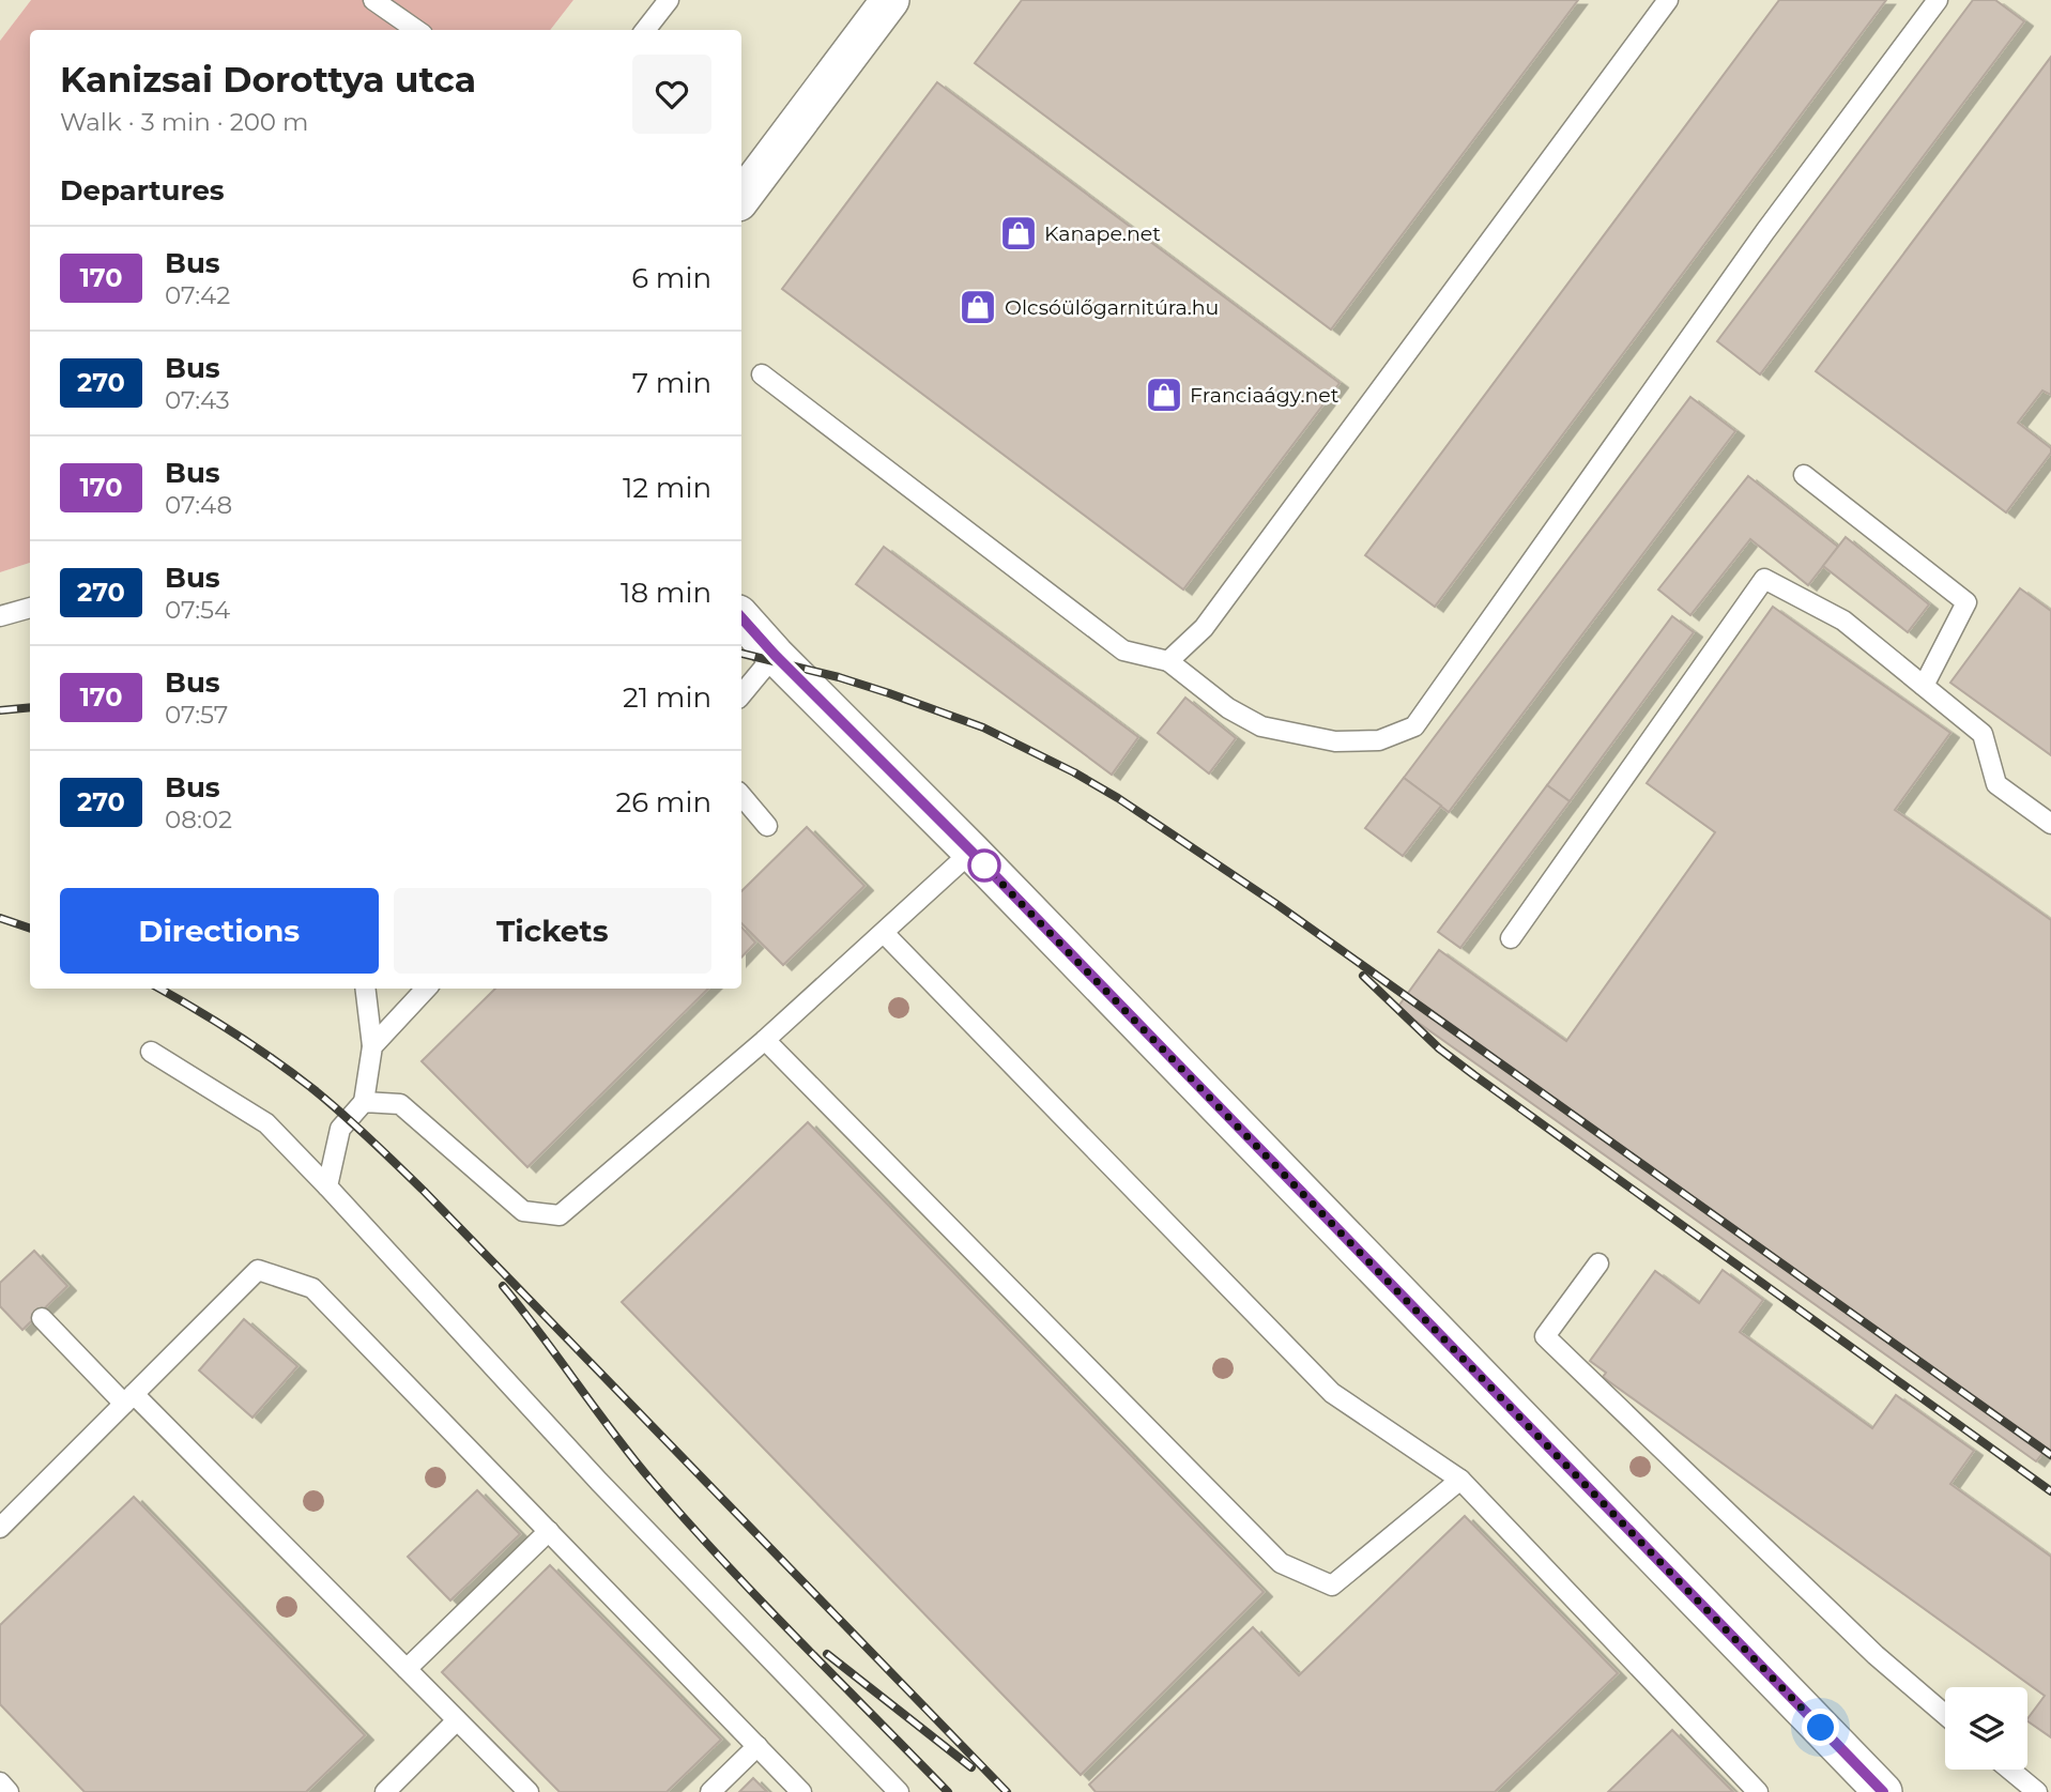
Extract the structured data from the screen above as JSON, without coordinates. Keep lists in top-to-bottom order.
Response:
{
  "places": {
    "shop": ["Kanape.net", "Olcsóülőgarnitúra.hu", "Franciaágy.net"]
  },
  "lines": ["bus line 170"],
  "page": {
    "heading": [
      ["Kanizsai Dorottya utca", "Walk · 3 min · 200 m"],
      "Departures"
    ],
    "list": [
      {
        "mark": "170",
        "name": "Bus",
        "note": "07:42",
        "value": "6 min"
      },
      {
        "mark": "270",
        "name": "Bus",
        "note": "07:43",
        "value": "7 min"
      },
      {
        "mark": "170",
        "name": "Bus",
        "note": "07:48",
        "value": "12 min"
      },
      {
        "mark": "270",
        "name": "Bus",
        "note": "07:54",
        "value": "18 min"
      },
      {
        "mark": "170",
        "name": "Bus",
        "note": "07:57",
        "value": "21 min"
      },
      {
        "mark": "270",
        "name": "Bus",
        "note": "08:02",
        "value": "26 min"
      }
    ],
    "buttons": ["Directions", "Tickets"]
  }
}
